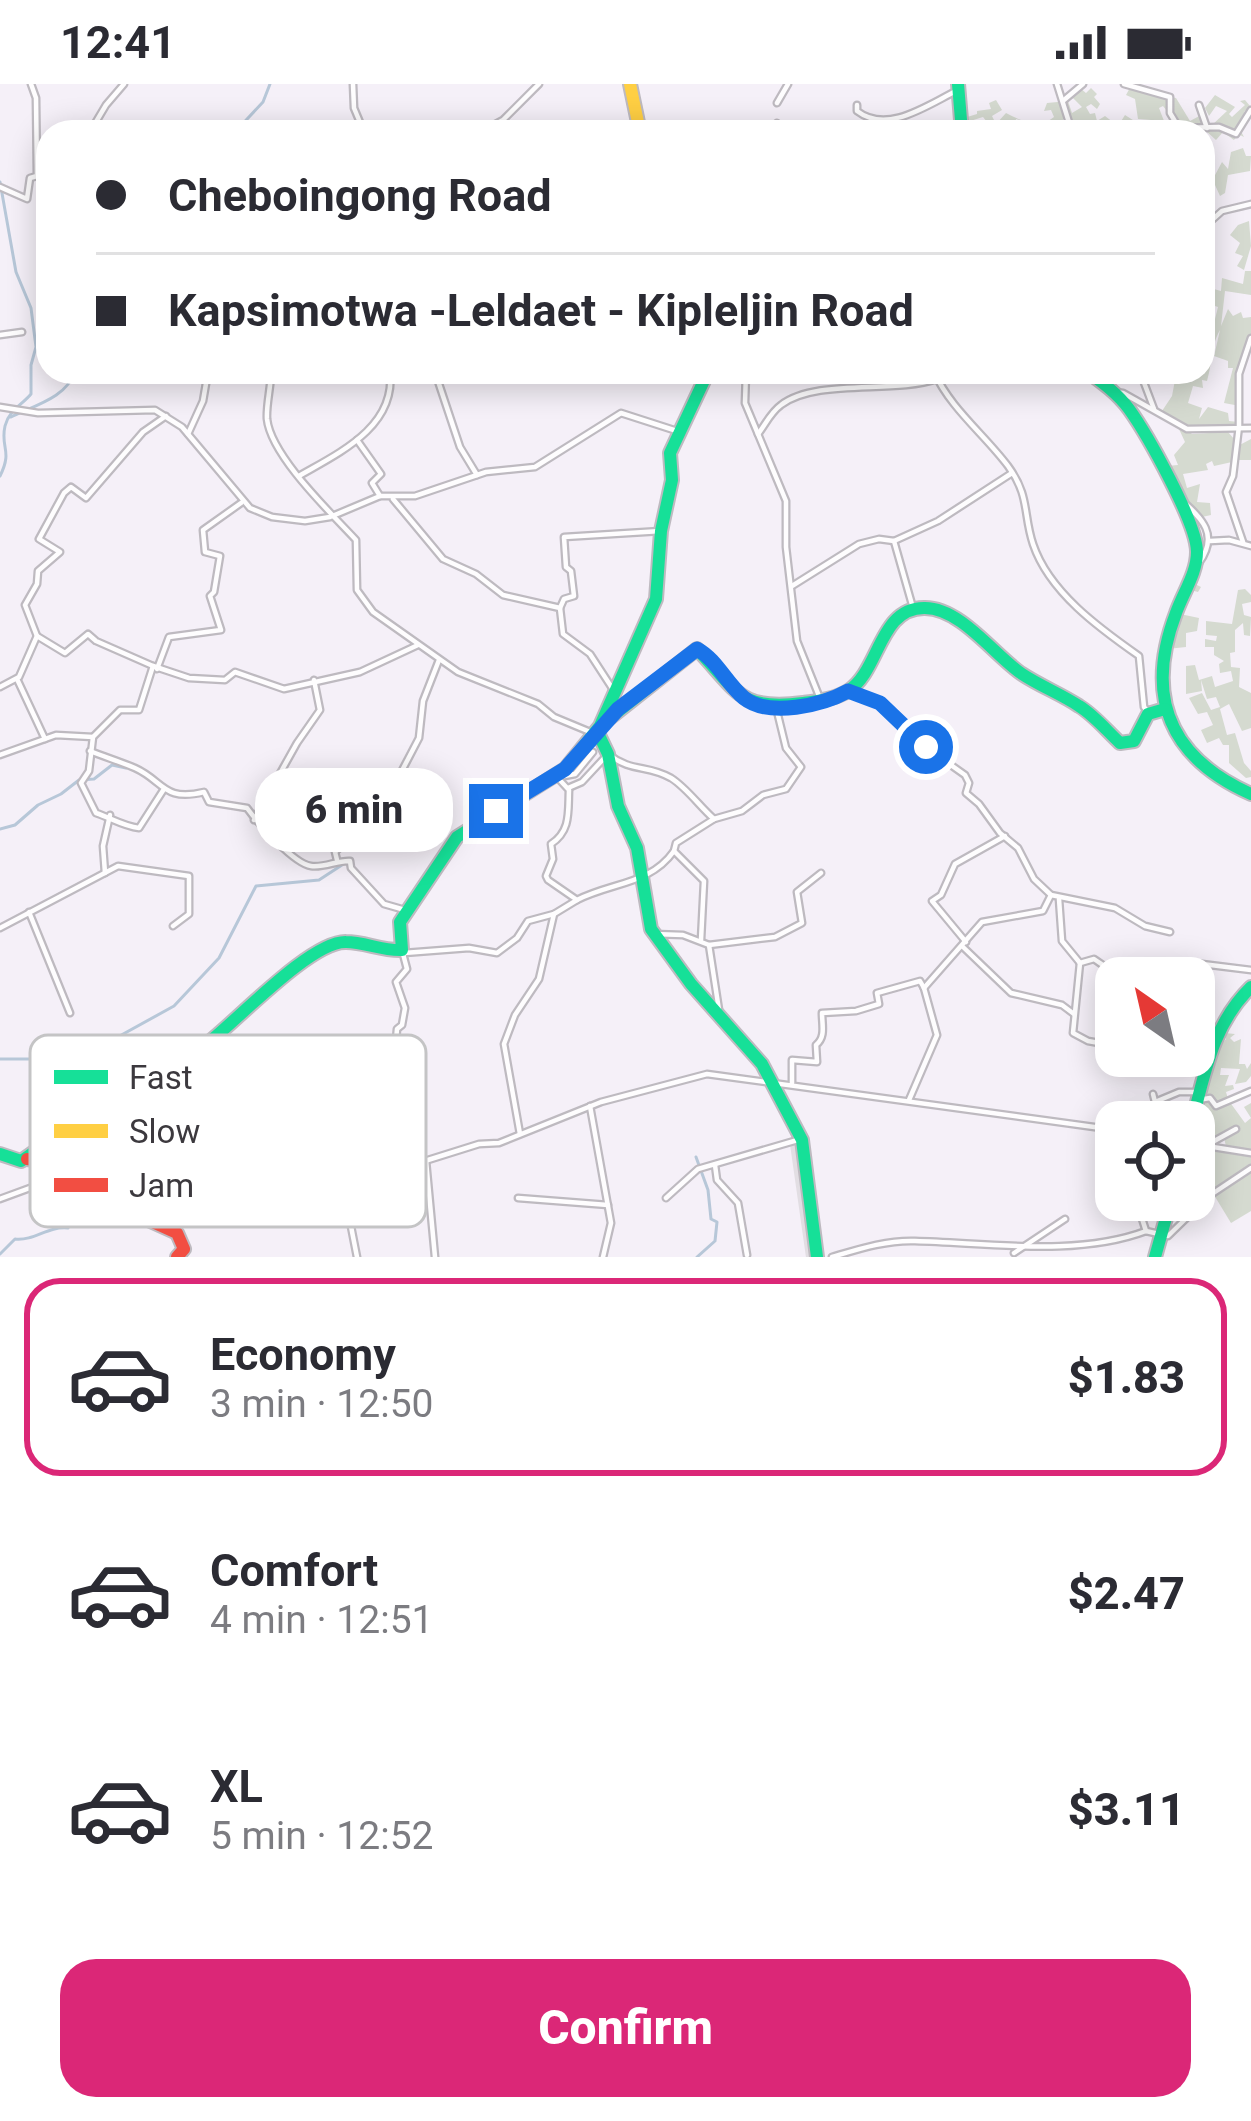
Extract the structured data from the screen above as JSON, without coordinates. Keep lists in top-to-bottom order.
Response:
{
  "legend": ["Fast", "Slow", "Jam"],
  "north": "top left",
  "page": {
    "status": "12:41",
    "banner": ["Cheboingong Road", "Kapsimotwa -Leldaet - Kipleljin Road"],
    "bubble": "6 min",
    "list": [
      {
        "name": "Economy",
        "note": "3 min · 12:50",
        "value": "$1.83"
      },
      {
        "name": "Comfort",
        "note": "4 min · 12:51",
        "value": "$2.47"
      },
      {
        "name": "XL",
        "note": "5 min · 12:52",
        "value": "$3.11"
      }
    ],
    "buttons": "Confirm"
  }
}
